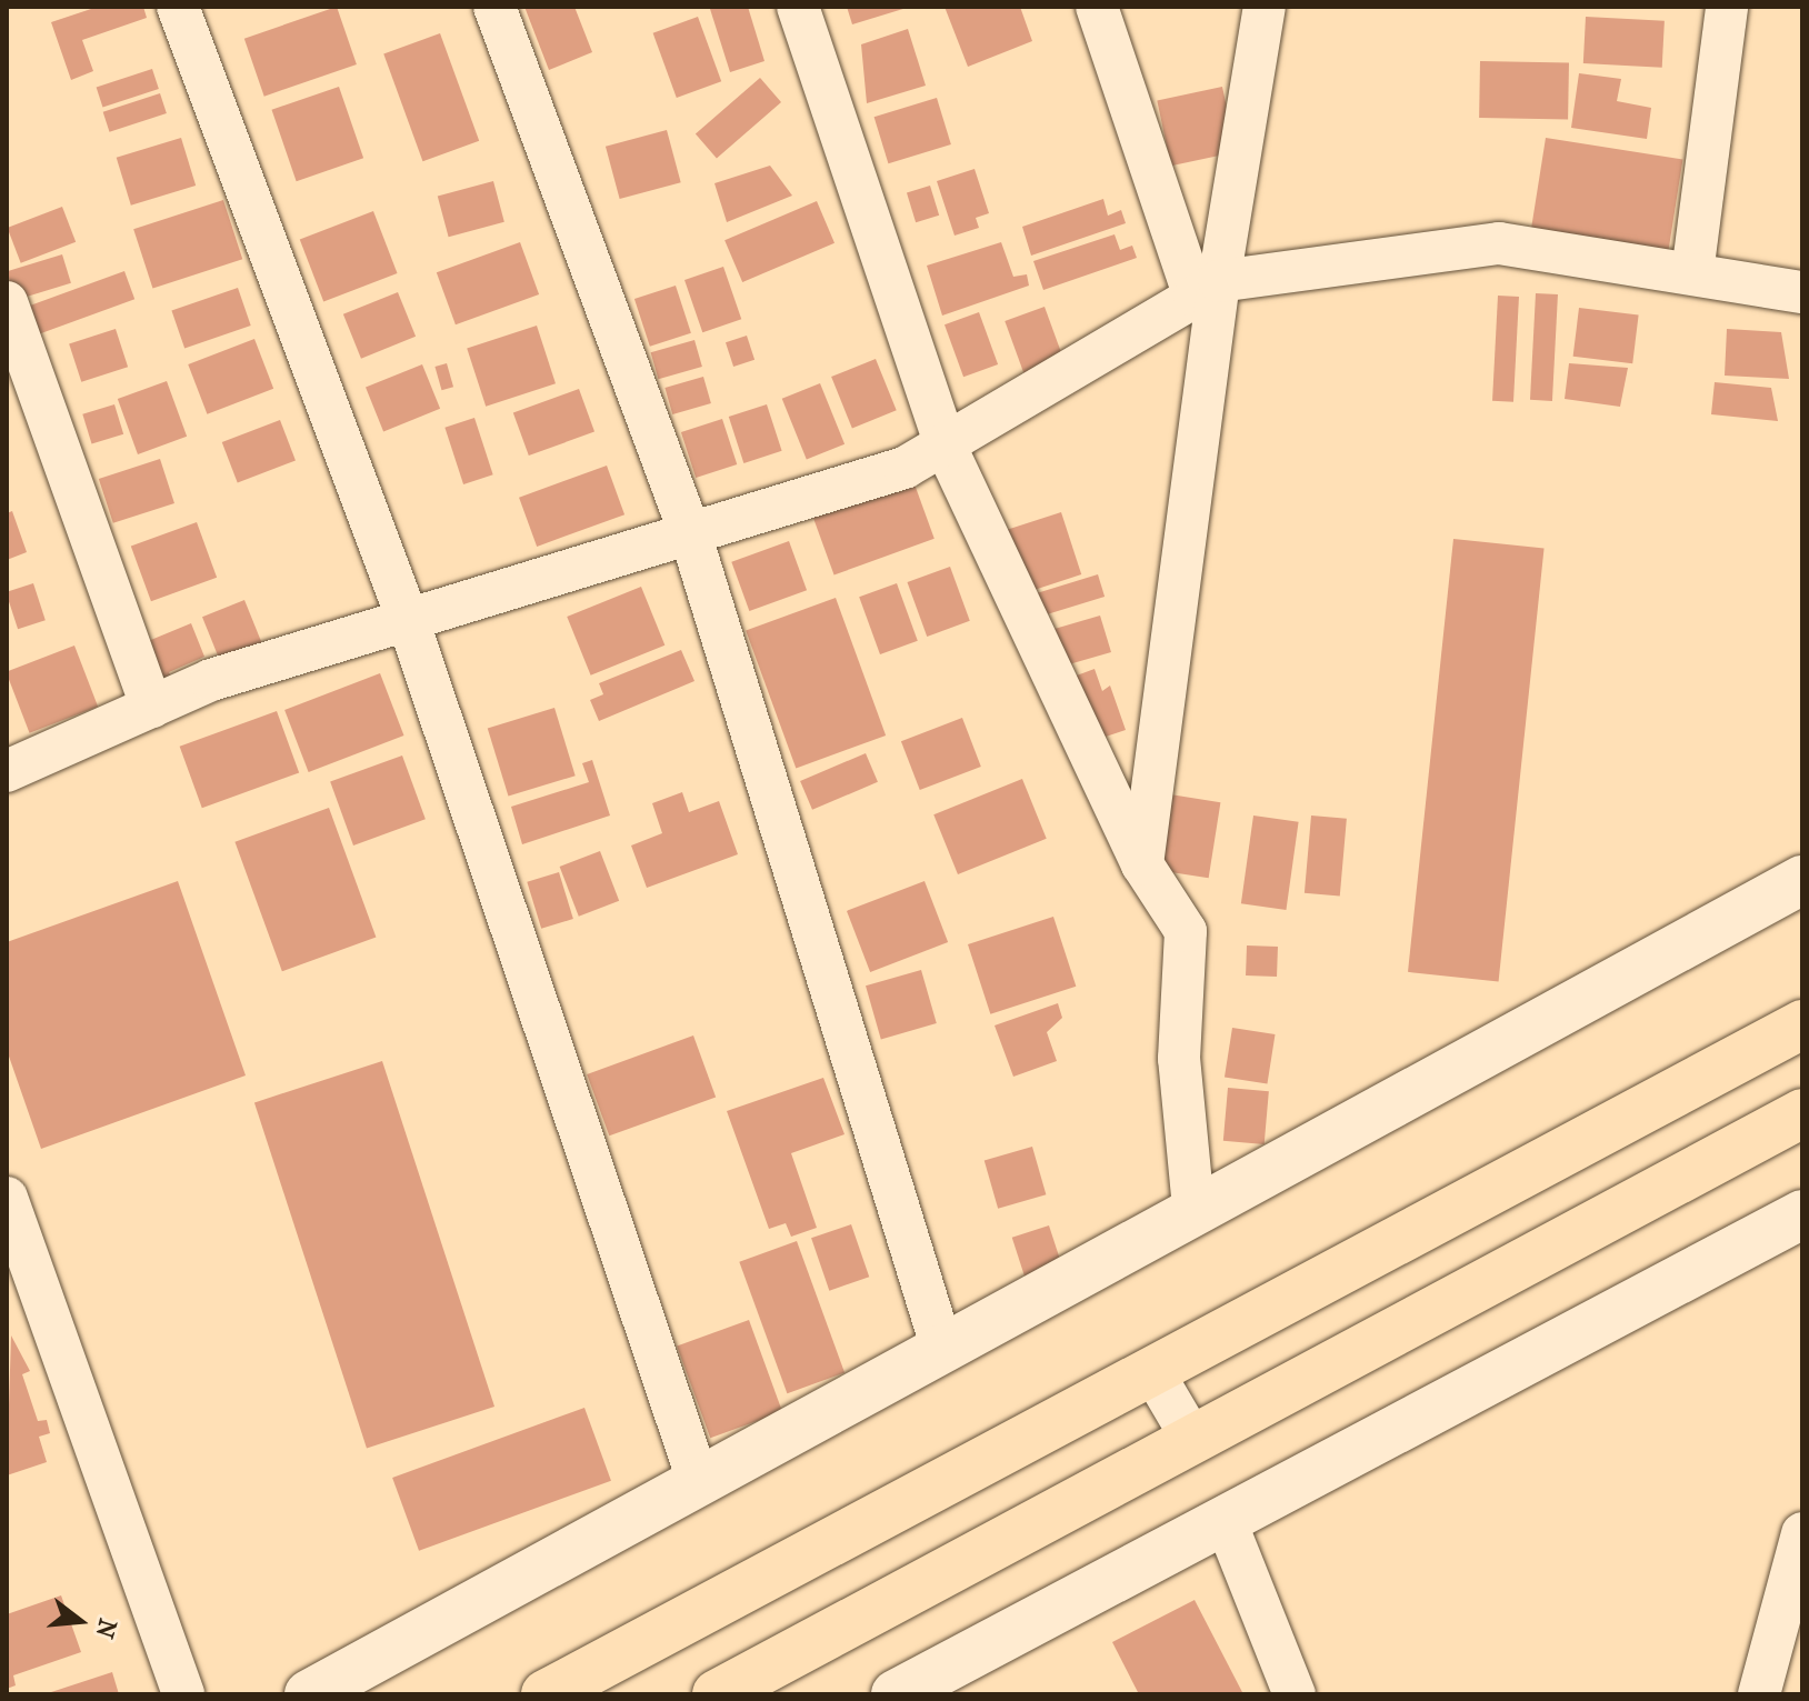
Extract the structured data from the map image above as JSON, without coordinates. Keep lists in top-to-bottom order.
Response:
{
  "north": "right"
}
